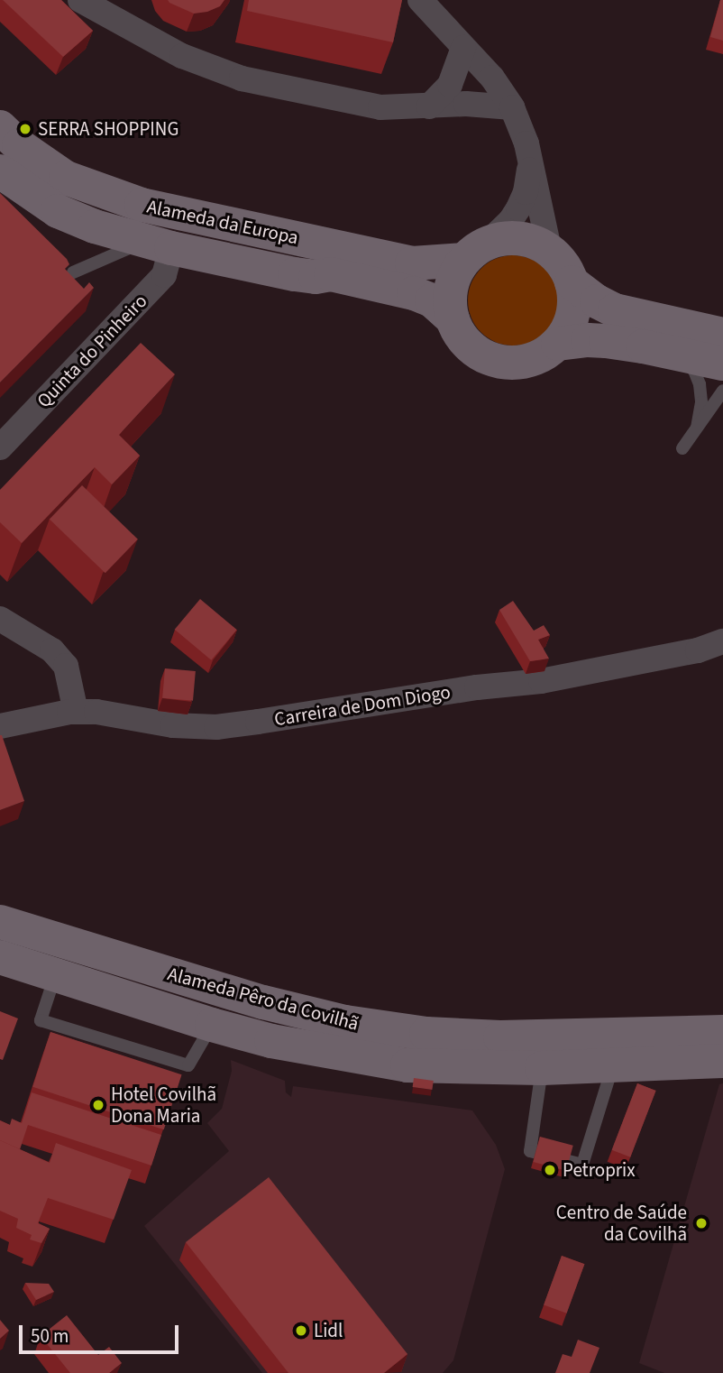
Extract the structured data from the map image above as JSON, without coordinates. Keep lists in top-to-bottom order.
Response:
{
  "streets": {
    "main road": ["Alameda da Europa", "Alameda Pêro da Covilhã"],
    "street": ["Quinta do Pinheiro", "Carreira de Dom Diogo"]
  },
  "crossings": [
    ["Alameda da Europa", "Quinta do Pinheiro"]
  ],
  "places": [
    "SERRA SHOPPING",
    "Hotel Covilhã Dona Maria",
    "Petroprix",
    "Centro de Saúde da Covilhã",
    "Lidl"
  ],
  "scale_bar": "50 m"
}
